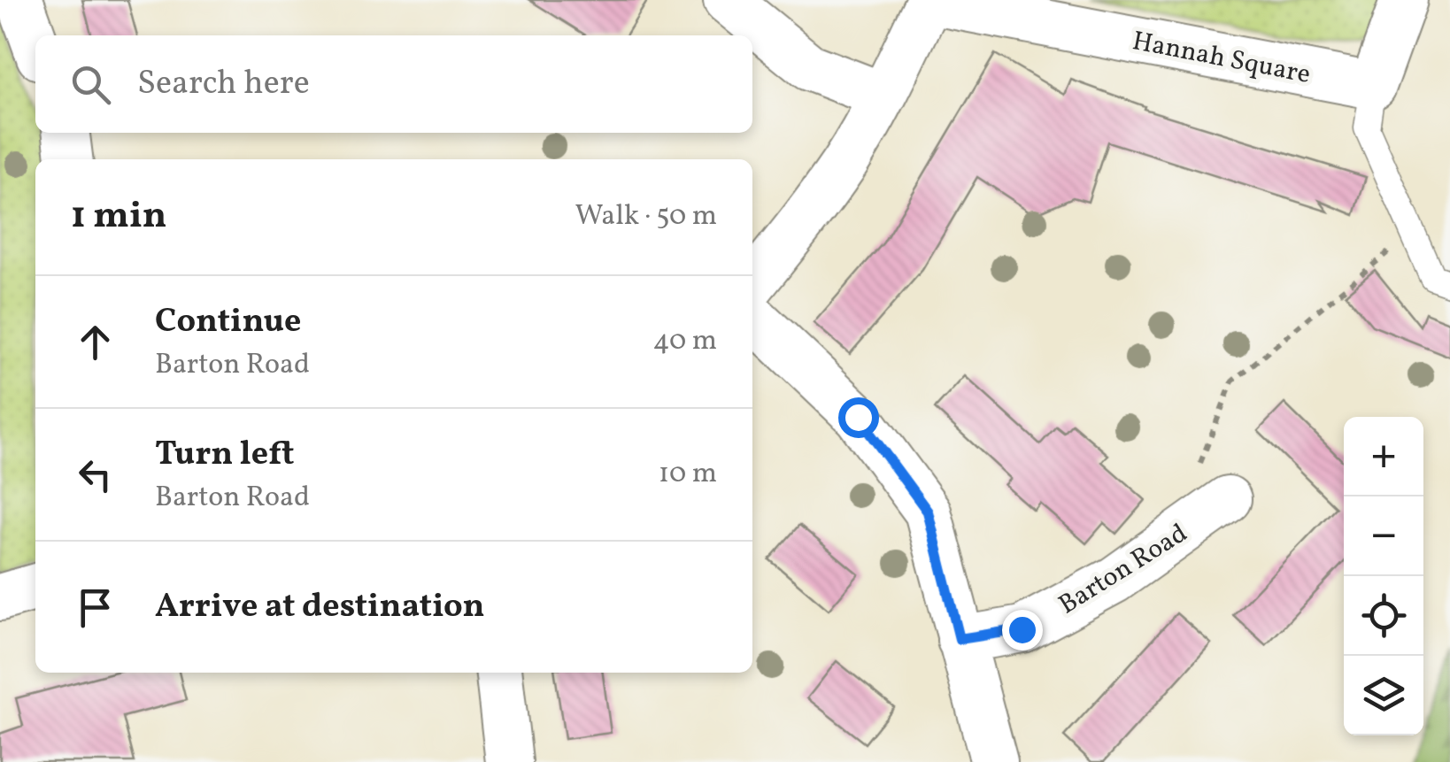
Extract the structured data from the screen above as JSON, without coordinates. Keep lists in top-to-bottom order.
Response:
{
  "streets": {
    "street": ["Hannah Square", "Barton Road"]
  },
  "page": {
    "search": "Search here",
    "heading": ["1 min", "Walk · 50 m"],
    "list": [
      ["Continue", "Barton Road", "40 m"],
      ["Turn left", "Barton Road", "10 m"],
      "Arrive at destination"
    ],
    "map_buttons": ["+", "−"]
  }
}
